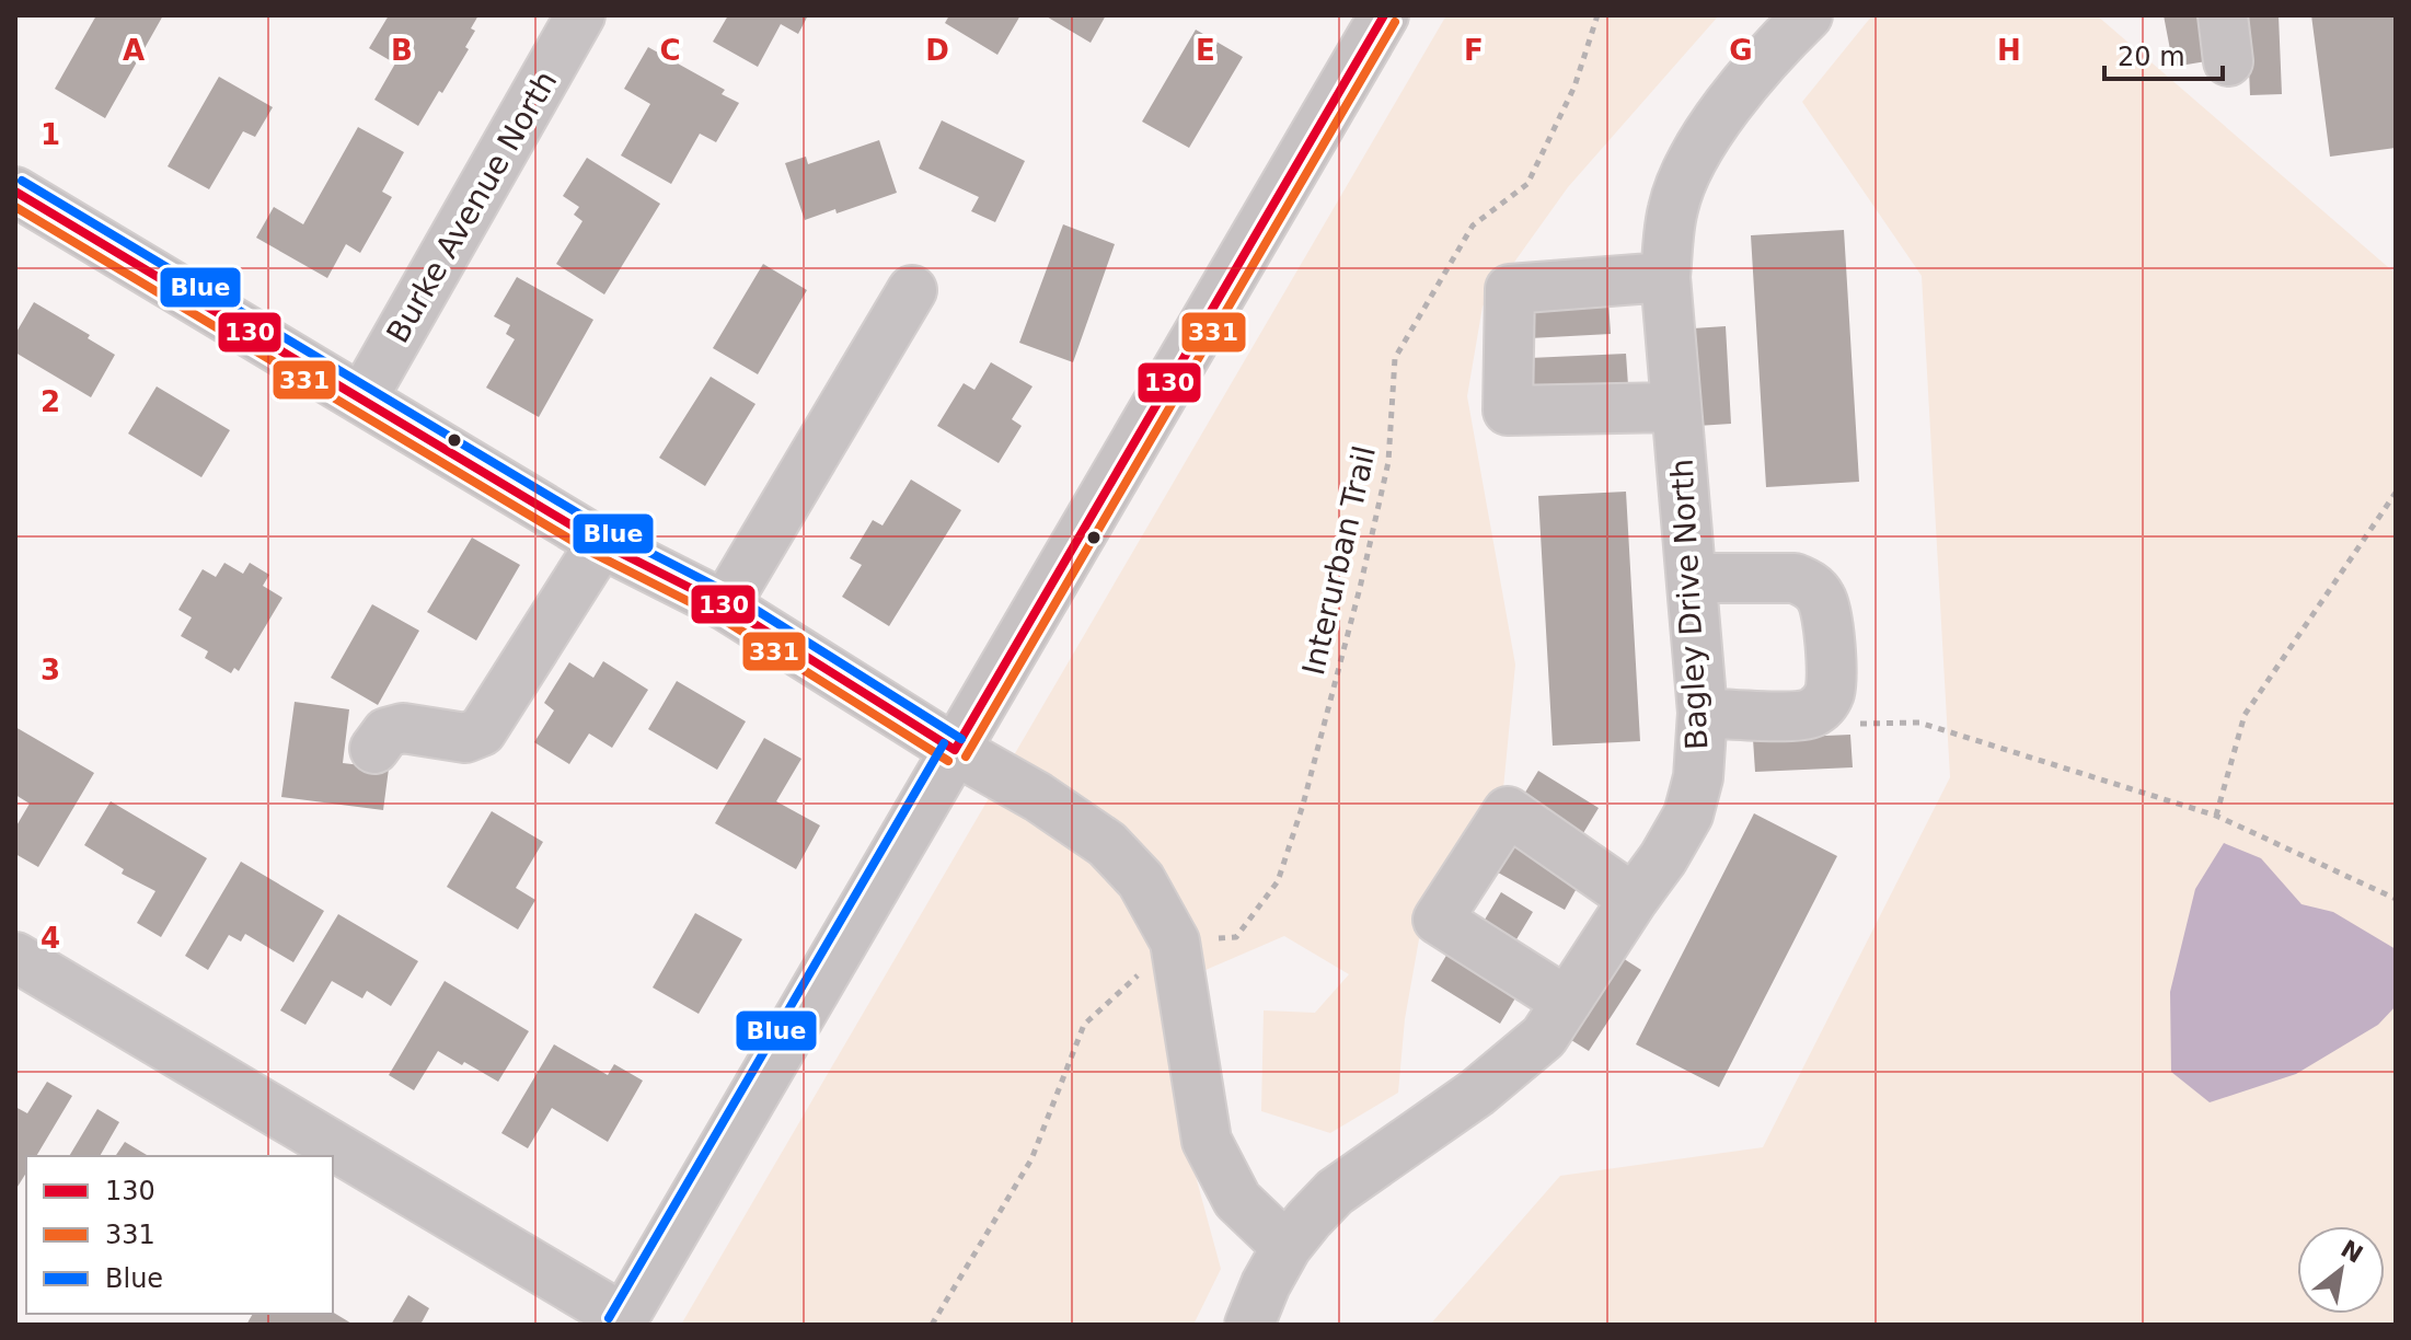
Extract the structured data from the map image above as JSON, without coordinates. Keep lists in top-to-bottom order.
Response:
{
  "streets": {
    "street": ["Burke Avenue North", "Bagley Drive North"],
    "path": ["Interurban Trail"]
  },
  "lines": ["transit line 130", "transit line 331", "transit line Blue"],
  "legend": ["130", "331", "Blue"],
  "scale_bar": "20 m",
  "north": "top right",
  "grid": {
    "columns": [
      "A",
      "B",
      "C",
      "D",
      "E",
      "F",
      "G",
      "H"
    ],
    "rows": [
      "1",
      "2",
      "3",
      "4"
    ]
  }
}
